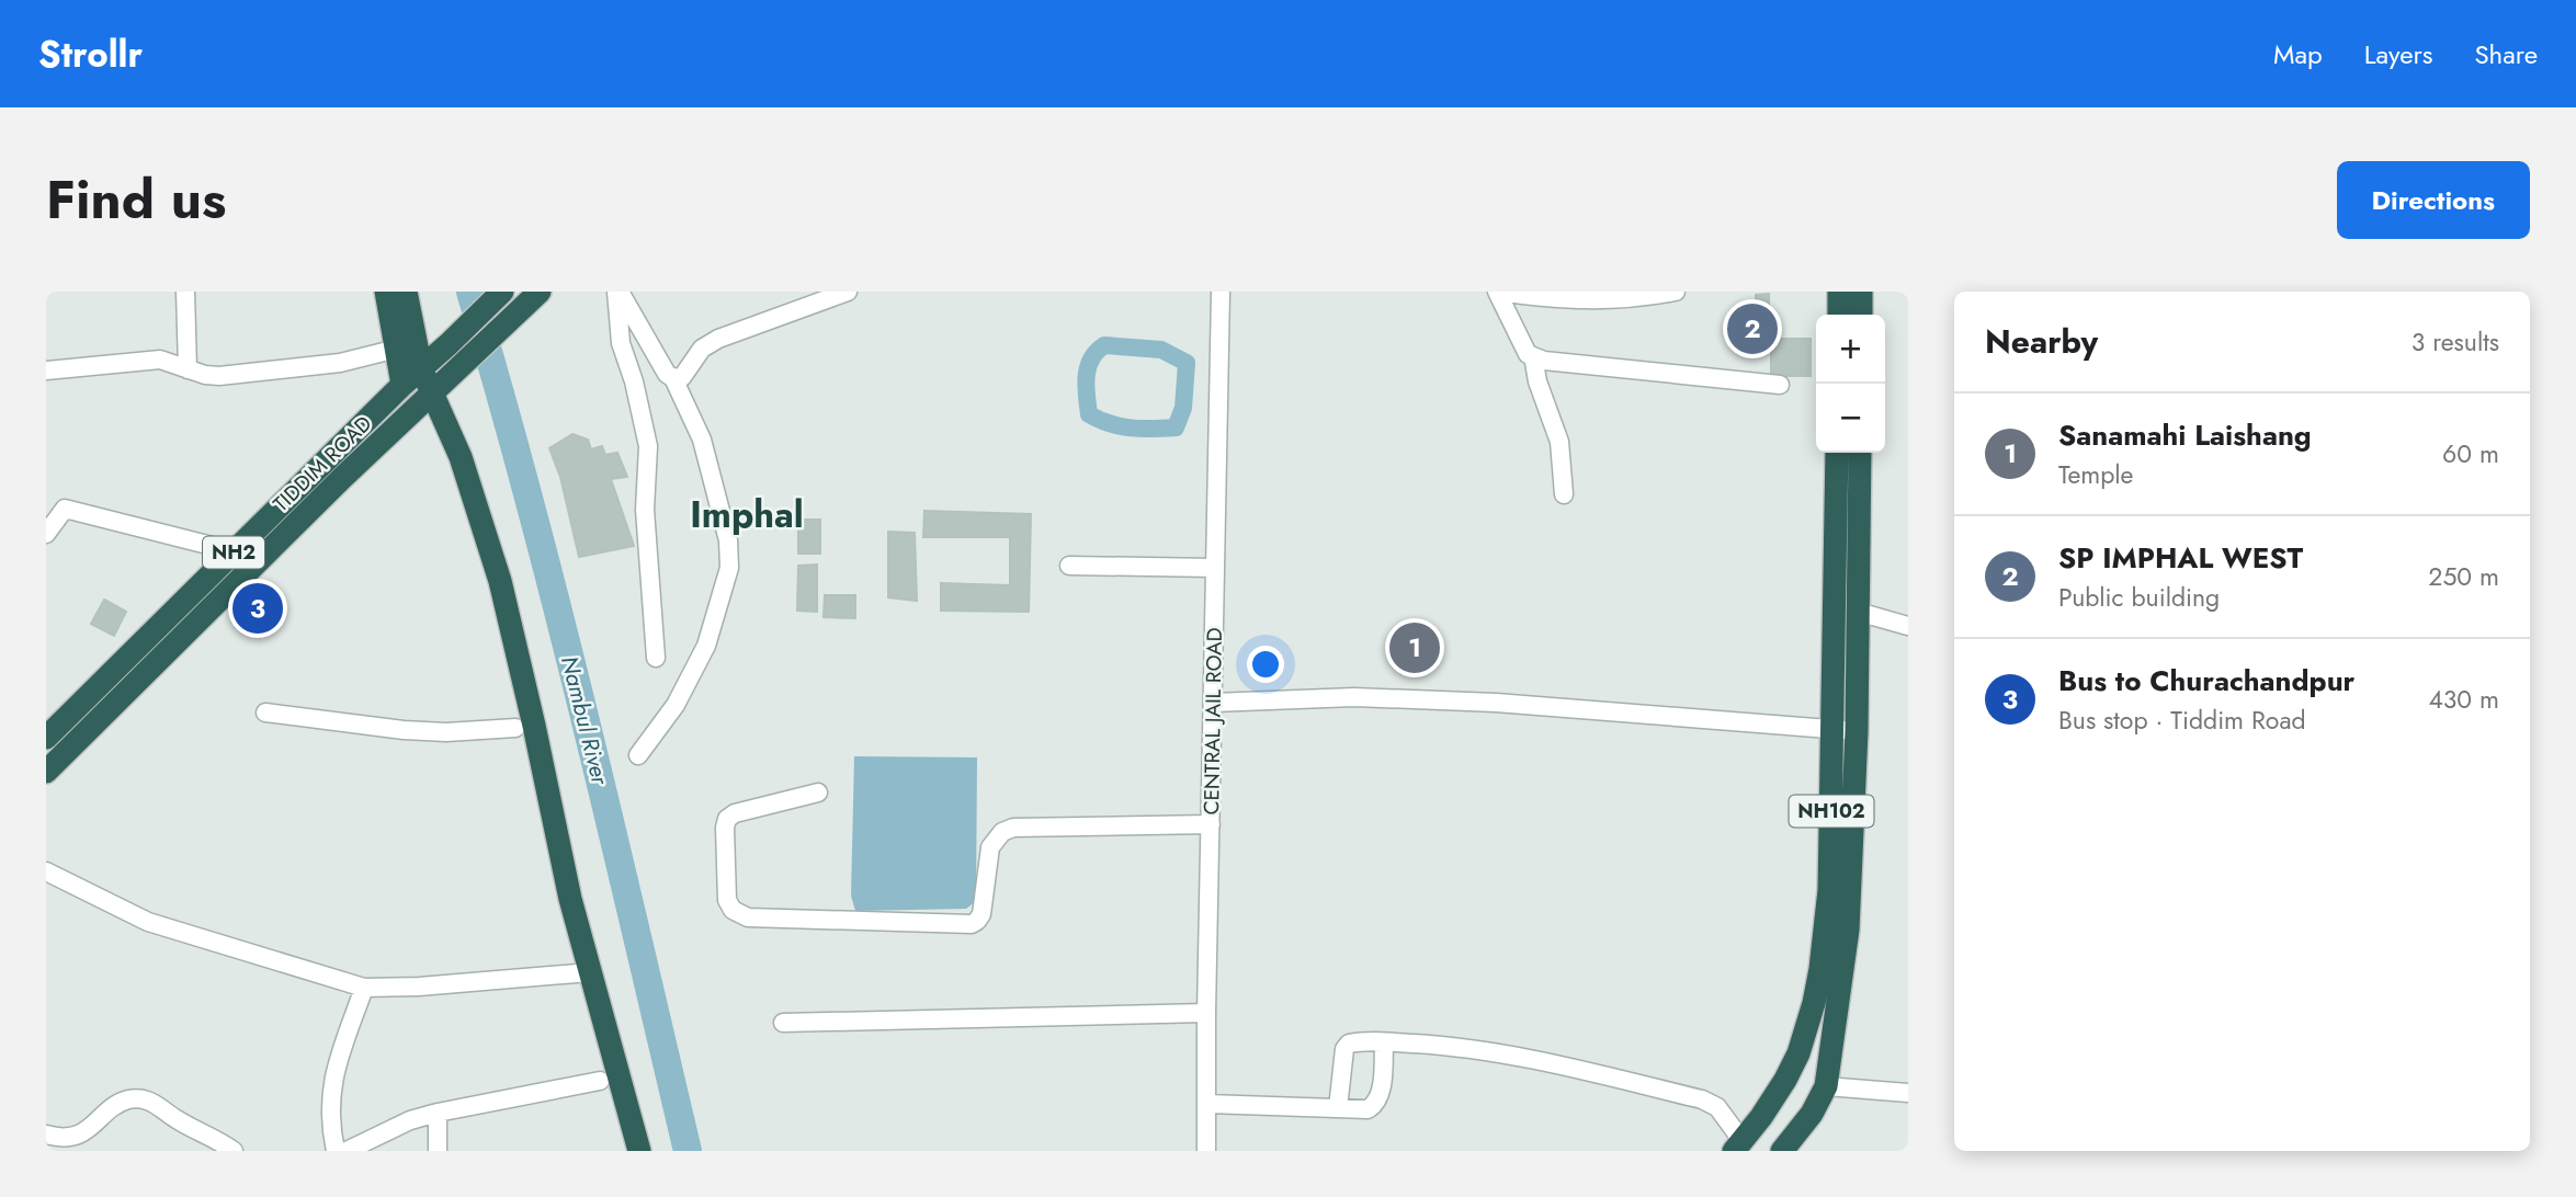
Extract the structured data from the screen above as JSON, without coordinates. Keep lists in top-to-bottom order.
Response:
{
  "streets": {
    "highway": ["TIDDIM ROAD", "NH2", "NH102"],
    "street": ["CENTRAL JAIL ROAD"]
  },
  "crossings": [
    ["TIDDIM ROAD", "NH2"]
  ],
  "districts": ["Imphal"],
  "water": ["Nambul River"],
  "page": {
    "header": "Strollr",
    "nav": ["Map", "Layers", "Share"],
    "title": "Find us",
    "buttons": "Directions",
    "heading": ["Nearby", "3 results"],
    "pins": ["2", "3", "1"],
    "map_buttons": ["+", "−"],
    "list": [
      {
        "mark": "1",
        "name": "Sanamahi Laishang",
        "note": "Temple",
        "value": "60 m"
      },
      {
        "mark": "2",
        "name": "SP IMPHAL WEST",
        "note": "Public building",
        "value": "250 m"
      },
      {
        "mark": "3",
        "name": "Bus to Churachandpur",
        "note": "Bus stop · Tiddim Road",
        "value": "430 m"
      }
    ]
  }
}
